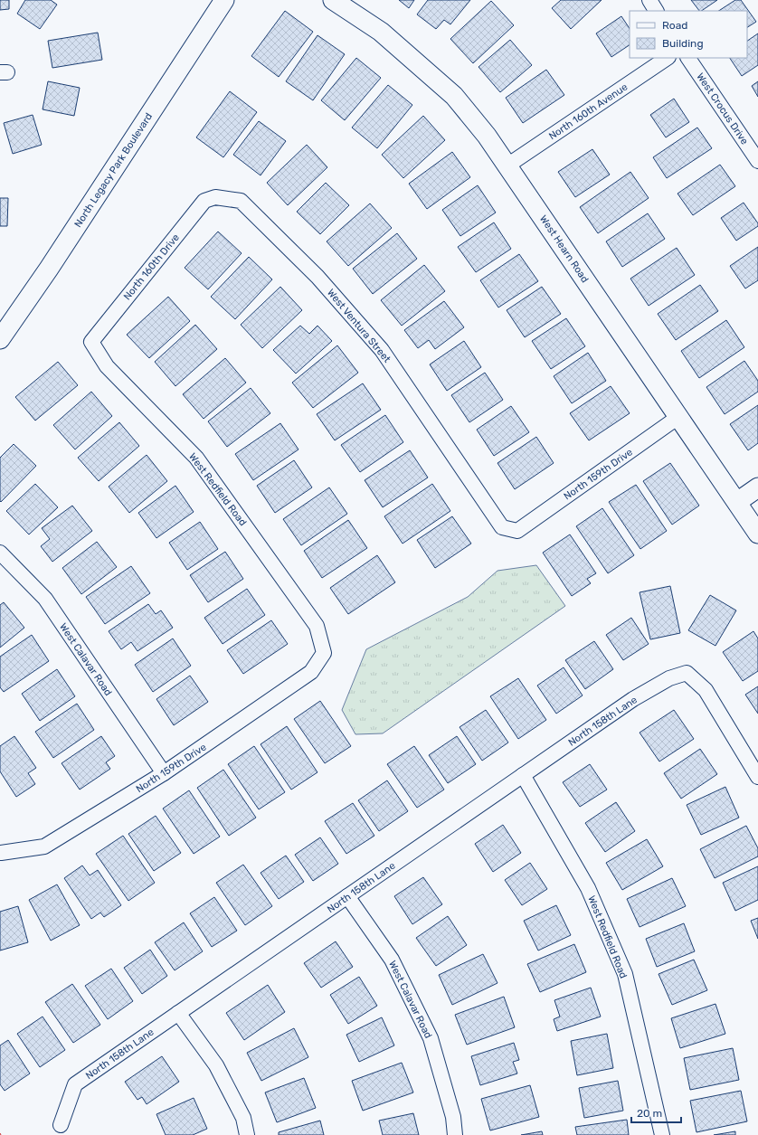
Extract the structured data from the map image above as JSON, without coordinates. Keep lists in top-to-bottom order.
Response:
{
  "streets": {
    "street": [
      "West Crocus Drive",
      "North 160th Avenue",
      "North Legacy Park Boulevard",
      "West Hearn Road",
      "North 160th Drive",
      "West Ventura Street",
      "North 159th Drive",
      "West Redfield Road",
      "West Calavar Road",
      "North 158th Lane"
    ]
  },
  "crossings": [
    ["North 160th Avenue", "West Hearn Road"],
    ["West Hearn Road", "North 159th Drive"],
    ["North 160th Drive", "West Ventura Street"],
    ["North 160th Drive", "West Redfield Road"],
    ["West Ventura Street", "North 159th Drive"],
    ["North 159th Drive", "West Redfield Road"],
    ["North 159th Drive", "West Calavar Road"],
    ["West Redfield Road", "North 158th Lane"],
    ["West Calavar Road", "North 158th Lane"]
  ],
  "legend": ["Road", "Building"],
  "scale_bar": "20 m"
}
